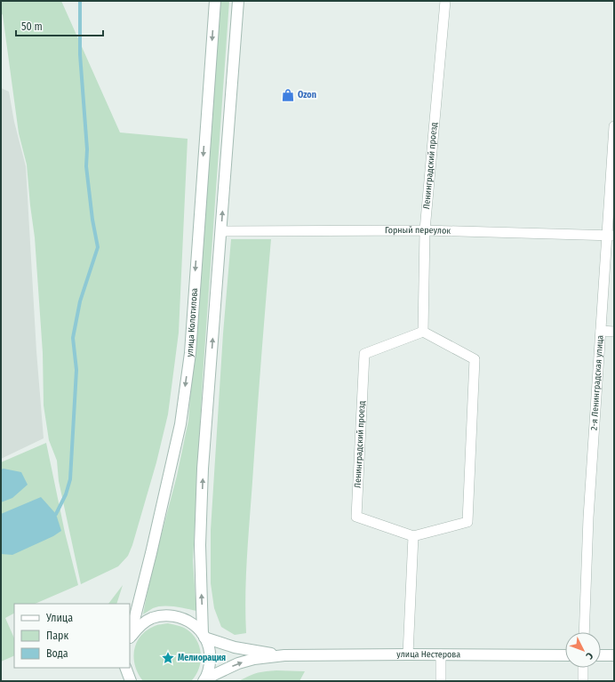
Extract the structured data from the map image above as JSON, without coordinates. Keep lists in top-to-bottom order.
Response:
{
  "streets": {
    "main road": ["улица Колотилова", "улица Нестерова"],
    "street": ["Ленинградский проезд", "Горный переулок", "2-я Ленинградская улица"]
  },
  "crossings": [
    ["Ленинградский проезд", "Горный переулок"],
    ["Горный переулок", "улица Колотилова"],
    ["Горный переулок", "2-я Ленинградская улица"],
    ["улица Колотилова", "улица Нестерова"]
  ],
  "places": {
    "shop": ["Ozon"],
    "place": ["Мелиорация"]
  },
  "legend": ["Улица", "Парк", "Вода"],
  "scale_bar": "50 m",
  "north": "bottom right"
}
